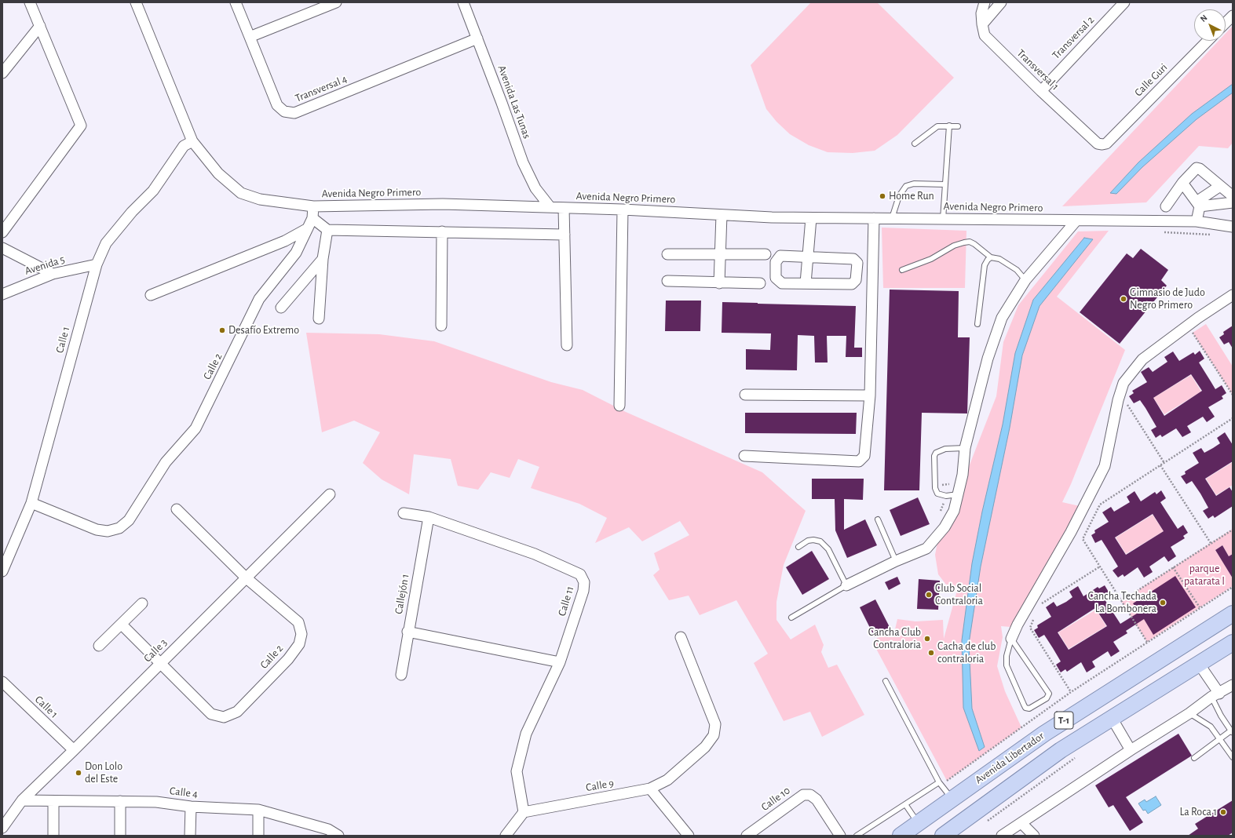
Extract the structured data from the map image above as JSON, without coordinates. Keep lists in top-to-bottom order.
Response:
{
  "streets": {
    "main road": ["T-1", "Avenida Libertador"],
    "street": [
      "Transversal 2",
      "Transversal 1",
      "Calle Guri",
      "Transversal 4",
      "Avenida Las Tunas",
      "Avenida Negro Primero",
      "Avenida 5",
      "Calle 1",
      "Calle 2",
      "Callejón 1",
      "Calle 11",
      "Calle 3",
      "Calle 9",
      "Calle 4",
      "Calle 10"
    ]
  },
  "crossings": [
    ["Transversal 2", "Transversal 1"],
    ["Transversal 1", "Calle Guri"],
    ["Transversal 4", "Avenida Las Tunas"],
    ["Avenida Las Tunas", "Avenida Negro Primero"],
    ["Avenida Negro Primero", "Calle 1"],
    ["Avenida Negro Primero", "Calle 2"],
    ["Avenida 5", "Calle 1"],
    ["Calle 1", "Calle 2"],
    ["Calle 1", "Calle 3"],
    ["Calle 2", "Calle 3"],
    ["Callejón 1", "Calle 11"],
    ["Calle 11", "Calle 9"],
    ["Calle 3", "Calle 4"]
  ],
  "parks": ["parque patarata I"],
  "places": [
    "Home Run",
    "Gimnasio de Judo Negro Primero",
    "Desafío Extremo",
    "Club Social Contraloria",
    "Cancha Techada La Bombonera",
    "Cancha Club Contraloria",
    "Cacha de club contraloria",
    "Don Lolo del Este",
    "La Roca 1"
  ],
  "north": "top left"
}
